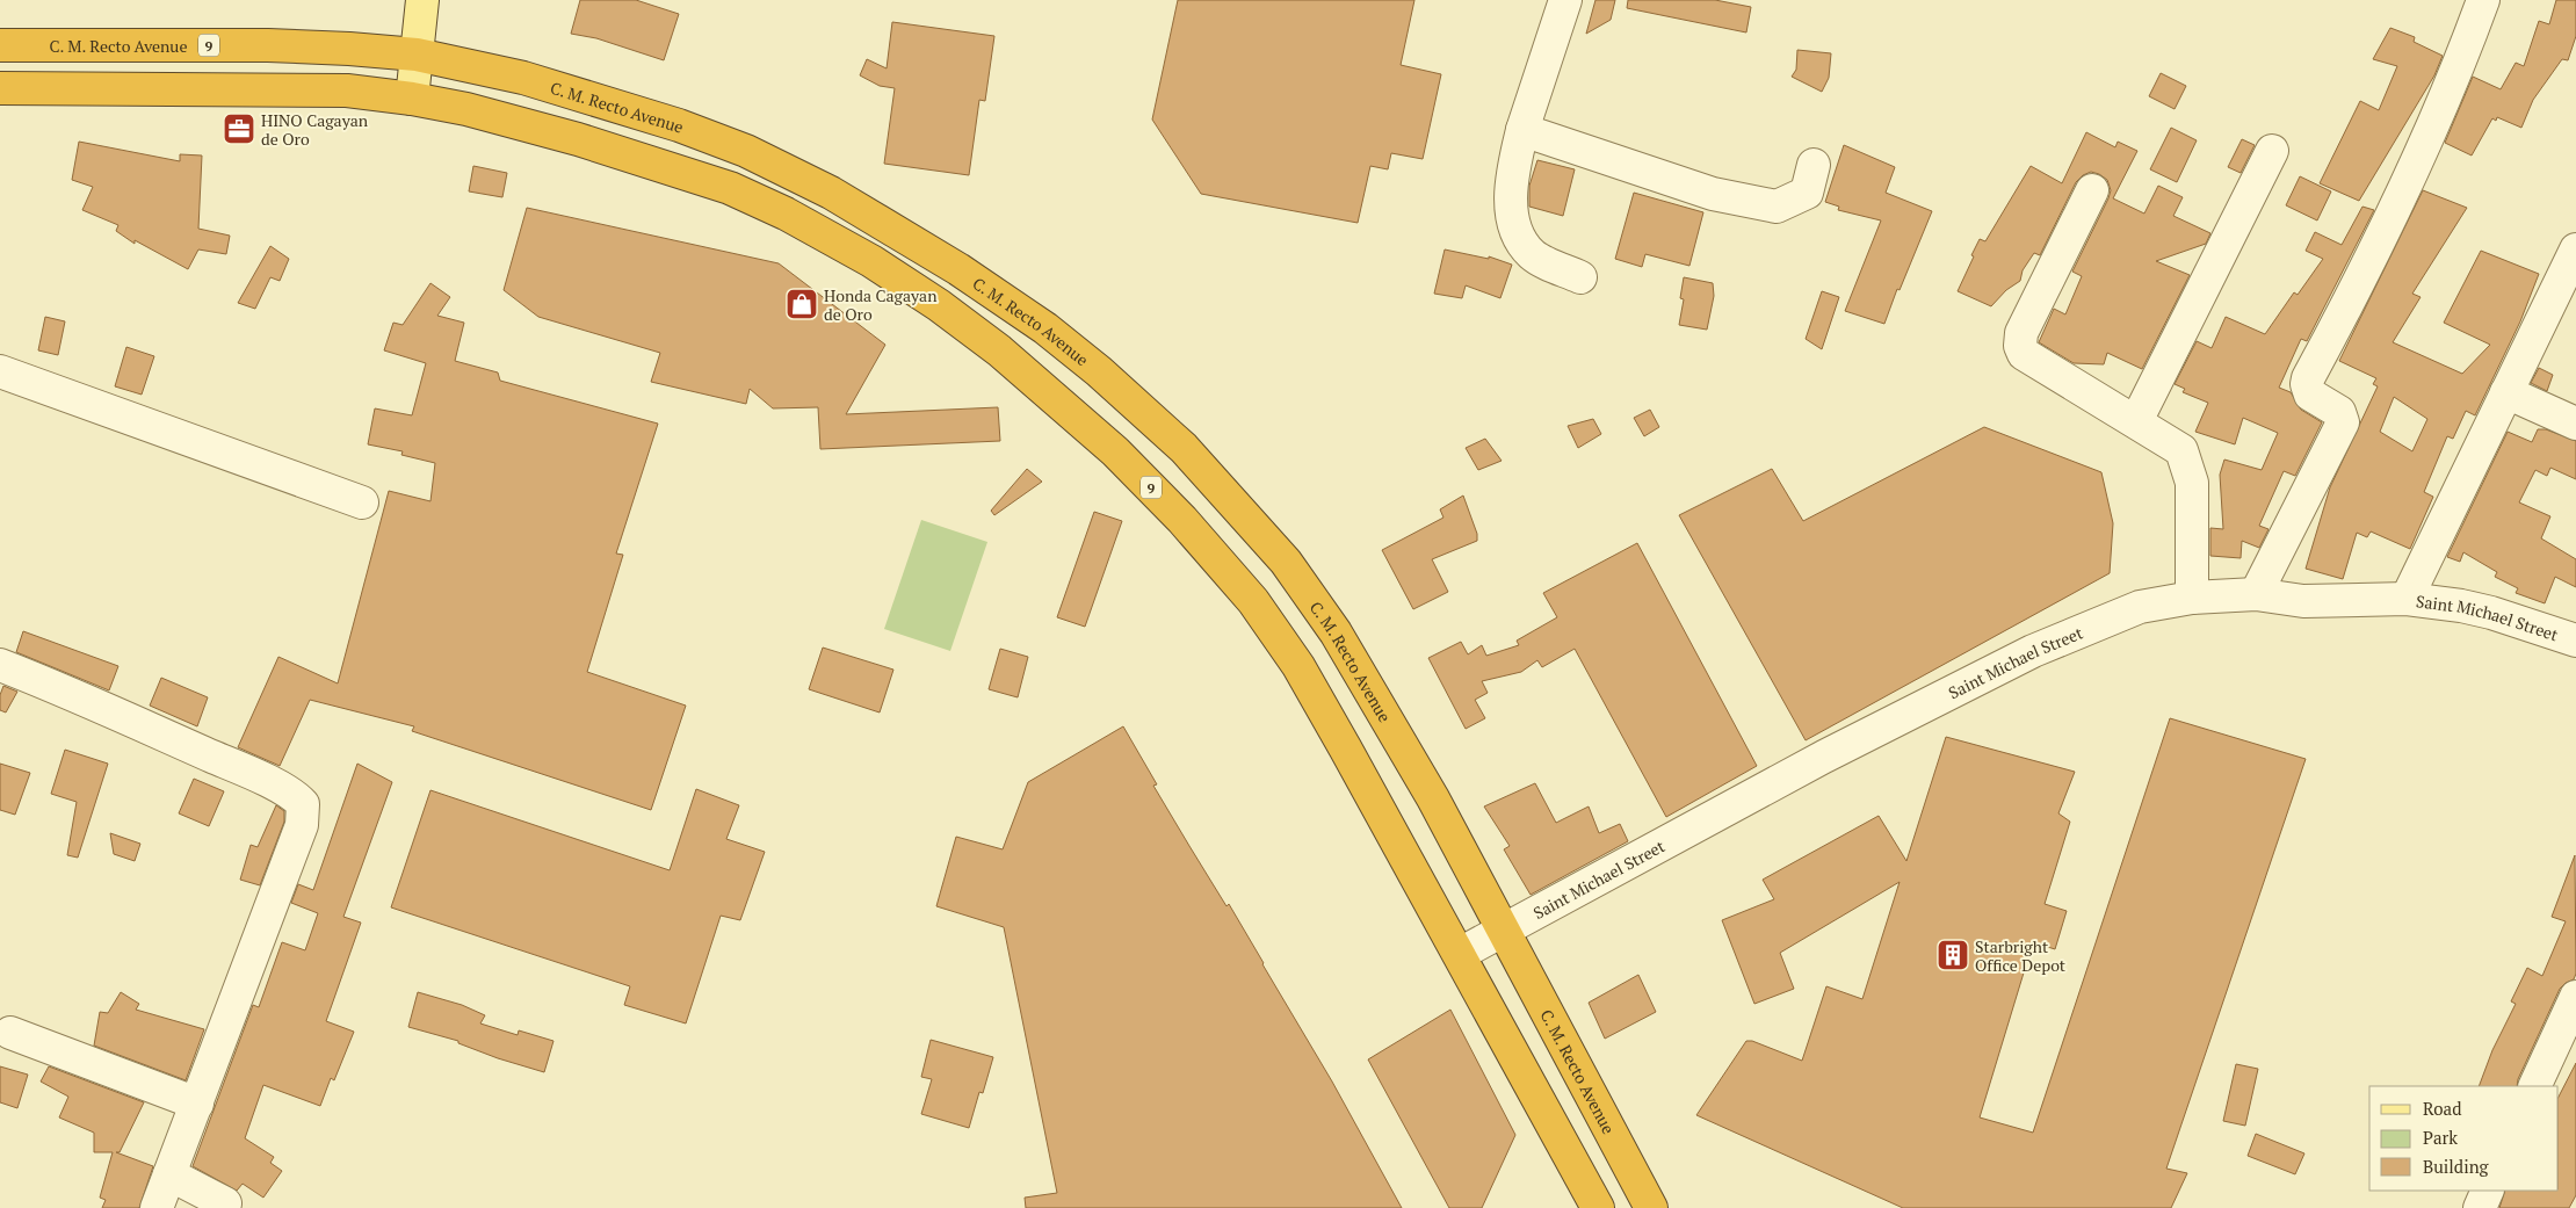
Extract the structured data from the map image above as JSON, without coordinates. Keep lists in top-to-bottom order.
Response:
{
  "streets": {
    "highway": ["C. M. Recto Avenue", "9"],
    "street": ["Saint Michael Street"]
  },
  "crossings": [
    ["C. M. Recto Avenue", "Saint Michael Street"],
    ["9", "Saint Michael Street"]
  ],
  "places": {
    "office": ["HINO Cagayan de Oro"],
    "shop": ["Honda Cagayan de Oro"],
    "building": ["Starbright Office Depot"]
  },
  "legend": ["Road", "Park", "Building"]
}
